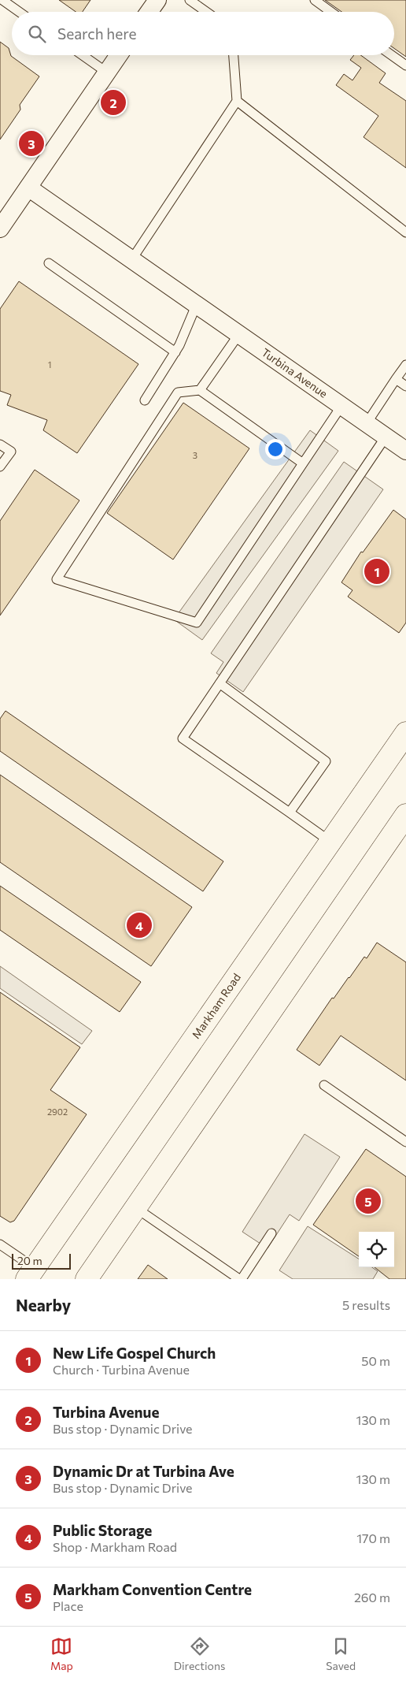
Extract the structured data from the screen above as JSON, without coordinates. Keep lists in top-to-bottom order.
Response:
{
  "streets": {
    "main road": ["Markham Road"],
    "street": ["Turbina Avenue"]
  },
  "house_numbers": ["1", "3", "2902"],
  "scale_bar": "20 m",
  "page": {
    "search": "Search here",
    "pins": [
      "2",
      "3",
      "1",
      "4",
      "5"
    ],
    "scale": "20 m",
    "heading": ["Nearby", "5 results"],
    "list": [
      {
        "mark": "1",
        "name": "New Life Gospel Church",
        "note": "Church · Turbina Avenue",
        "value": "50 m"
      },
      {
        "mark": "2",
        "name": "Turbina Avenue",
        "note": "Bus stop · Dynamic Drive",
        "value": "130 m"
      },
      {
        "mark": "3",
        "name": "Dynamic Dr at Turbina Ave",
        "note": "Bus stop · Dynamic Drive",
        "value": "130 m"
      },
      {
        "mark": "4",
        "name": "Public Storage",
        "note": "Shop · Markham Road",
        "value": "170 m"
      },
      {
        "mark": "5",
        "name": "Markham Convention Centre",
        "note": "Place",
        "value": "260 m"
      }
    ],
    "nav": ["Map", "Directions", "Saved"]
  }
}
